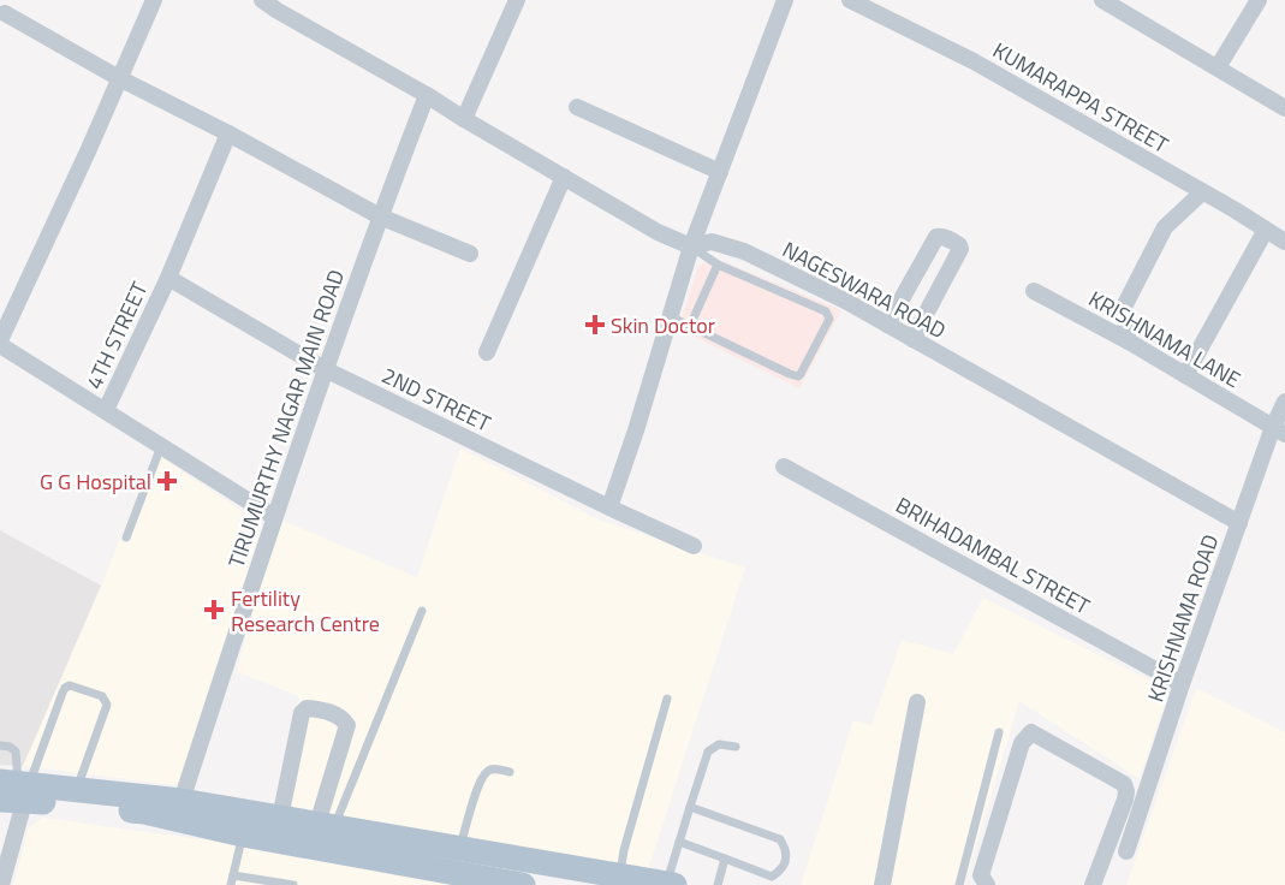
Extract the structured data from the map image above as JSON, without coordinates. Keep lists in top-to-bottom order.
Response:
{
  "streets": {
    "street": [
      "KUMARAPPA STREET",
      "NAGESWARA ROAD",
      "4TH STREET",
      "KRISHNAMA LANE",
      "2ND STREET",
      "TIRUMURTHY NAGAR MAIN ROAD",
      "BRIHADAMBAL STREET",
      "KRISHNAMA ROAD"
    ]
  },
  "crossings": [
    ["NAGESWARA ROAD", "TIRUMURTHY NAGAR MAIN ROAD"],
    ["NAGESWARA ROAD", "KRISHNAMA ROAD"],
    ["4TH STREET", "2ND STREET"],
    ["KRISHNAMA LANE", "KRISHNAMA ROAD"],
    ["2ND STREET", "TIRUMURTHY NAGAR MAIN ROAD"],
    ["BRIHADAMBAL STREET", "KRISHNAMA ROAD"]
  ],
  "places": {
    "health": ["Skin Doctor", "G G Hospital", "Fertility Research Centre"]
  }
}
